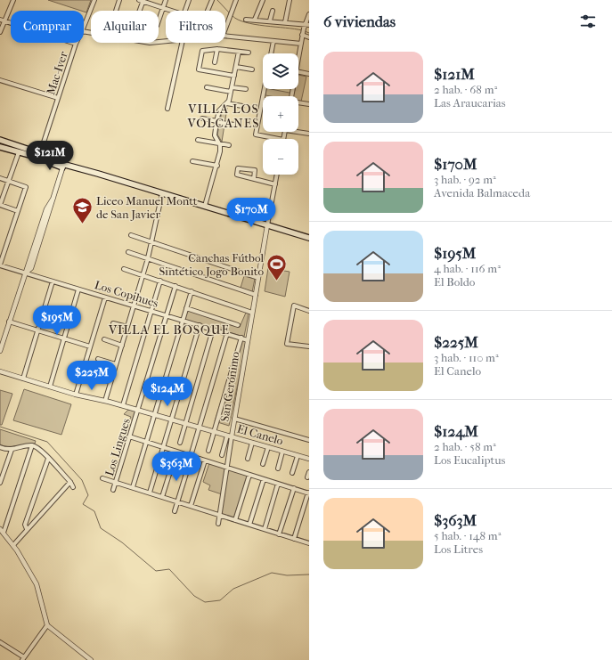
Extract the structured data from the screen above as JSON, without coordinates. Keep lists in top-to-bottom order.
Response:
{
  "streets": {
    "street": [
      "Mac-Iver",
      "Los Copihues",
      "San Gerónimo",
      "El Canelo",
      "Los Lingues"
    ]
  },
  "crossings": [
    ["Los Copihues", "San Gerónimo"],
    ["Los Copihues", "Los Lingues"],
    ["San Gerónimo", "El Canelo"],
    ["El Canelo", "Los Lingues"]
  ],
  "districts": ["VILLA LOS VOLCANES", "VILLA EL BOSQUE"],
  "places": {
    "school or university": ["Liceo Manuel Montt de San Javier"],
    "sports": ["Canchas Fútbol Sintético Jogo Bonito"]
  },
  "page": {
    "heading": "6 viviendas",
    "chip": ["Comprar", "Alquilar", "Filtros"],
    "list": [
      {
        "name": "$121M",
        "note": "2 hab. · 68 m² · Las Araucarias"
      },
      {
        "name": "$170M",
        "note": "3 hab. · 92 m² · Avenida Balmaceda"
      },
      {
        "name": "$195M",
        "note": "4 hab. · 116 m² · El Boldo"
      },
      {
        "name": "$225M",
        "note": "3 hab. · 110 m² · El Canelo"
      },
      {
        "name": "$124M",
        "note": "2 hab. · 58 m² · Los Eucaliptus"
      },
      {
        "name": "$363M",
        "note": "5 hab. · 148 m² · Los Litres"
      }
    ],
    "map_buttons": ["+", "−"],
    "price": [
      "$121M",
      "$170M",
      "$195M",
      "$225M",
      "$124M",
      "$363M"
    ]
  }
}
